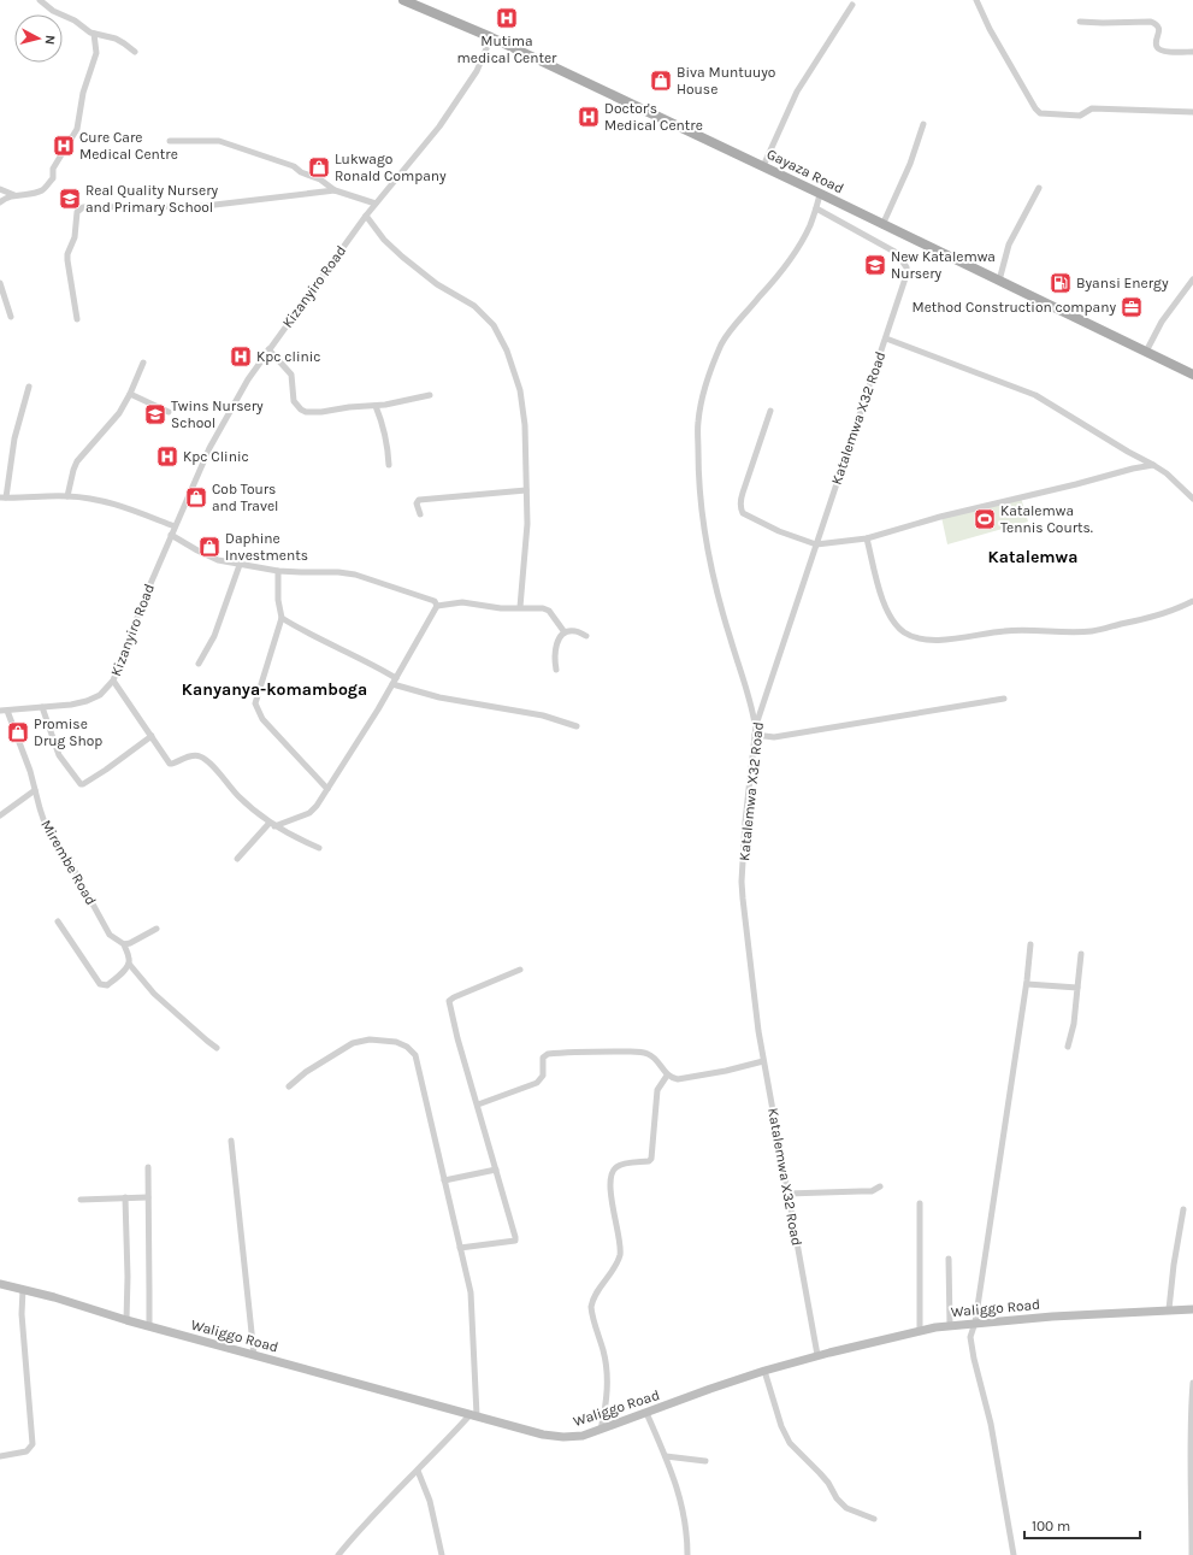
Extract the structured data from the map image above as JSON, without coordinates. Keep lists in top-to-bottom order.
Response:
{
  "streets": {
    "main road": ["Gayaza Road"],
    "street": [
      "Kizanyiro Road",
      "Katalemwa X32 Road",
      "Mirembe Road",
      "Waliggo Road"
    ]
  },
  "crossings": [
    ["Gayaza Road", "Kizanyiro Road"],
    ["Kizanyiro Road", "Mirembe Road"],
    ["Katalemwa X32 Road", "Waliggo Road"]
  ],
  "districts": ["Katalemwa", "Kanyanya-komamboga"],
  "places": {
    "hospital": [
      "Mutima medical Center",
      "Doctor's Medical Centre",
      "Cure Care Medical Centre",
      "Kpc clinic",
      "Kpc Clinic"
    ],
    "shop": [
      "Biva Muntuuyo House",
      "Lukwago Ronald Company",
      "Cob Tours and Travel",
      "Daphine Investments",
      "Promise Drug Shop"
    ],
    "school or university": ["Real Quality Nursery and Primary School", "New Katalemwa Nursery", "Twins Nursery School"],
    "fuel station": ["Byansi Energy"],
    "office": ["Method Construction company"],
    "sports": ["Katalemwa Tennis Courts."]
  },
  "scale_bar": "100 m",
  "north": "right"
}
